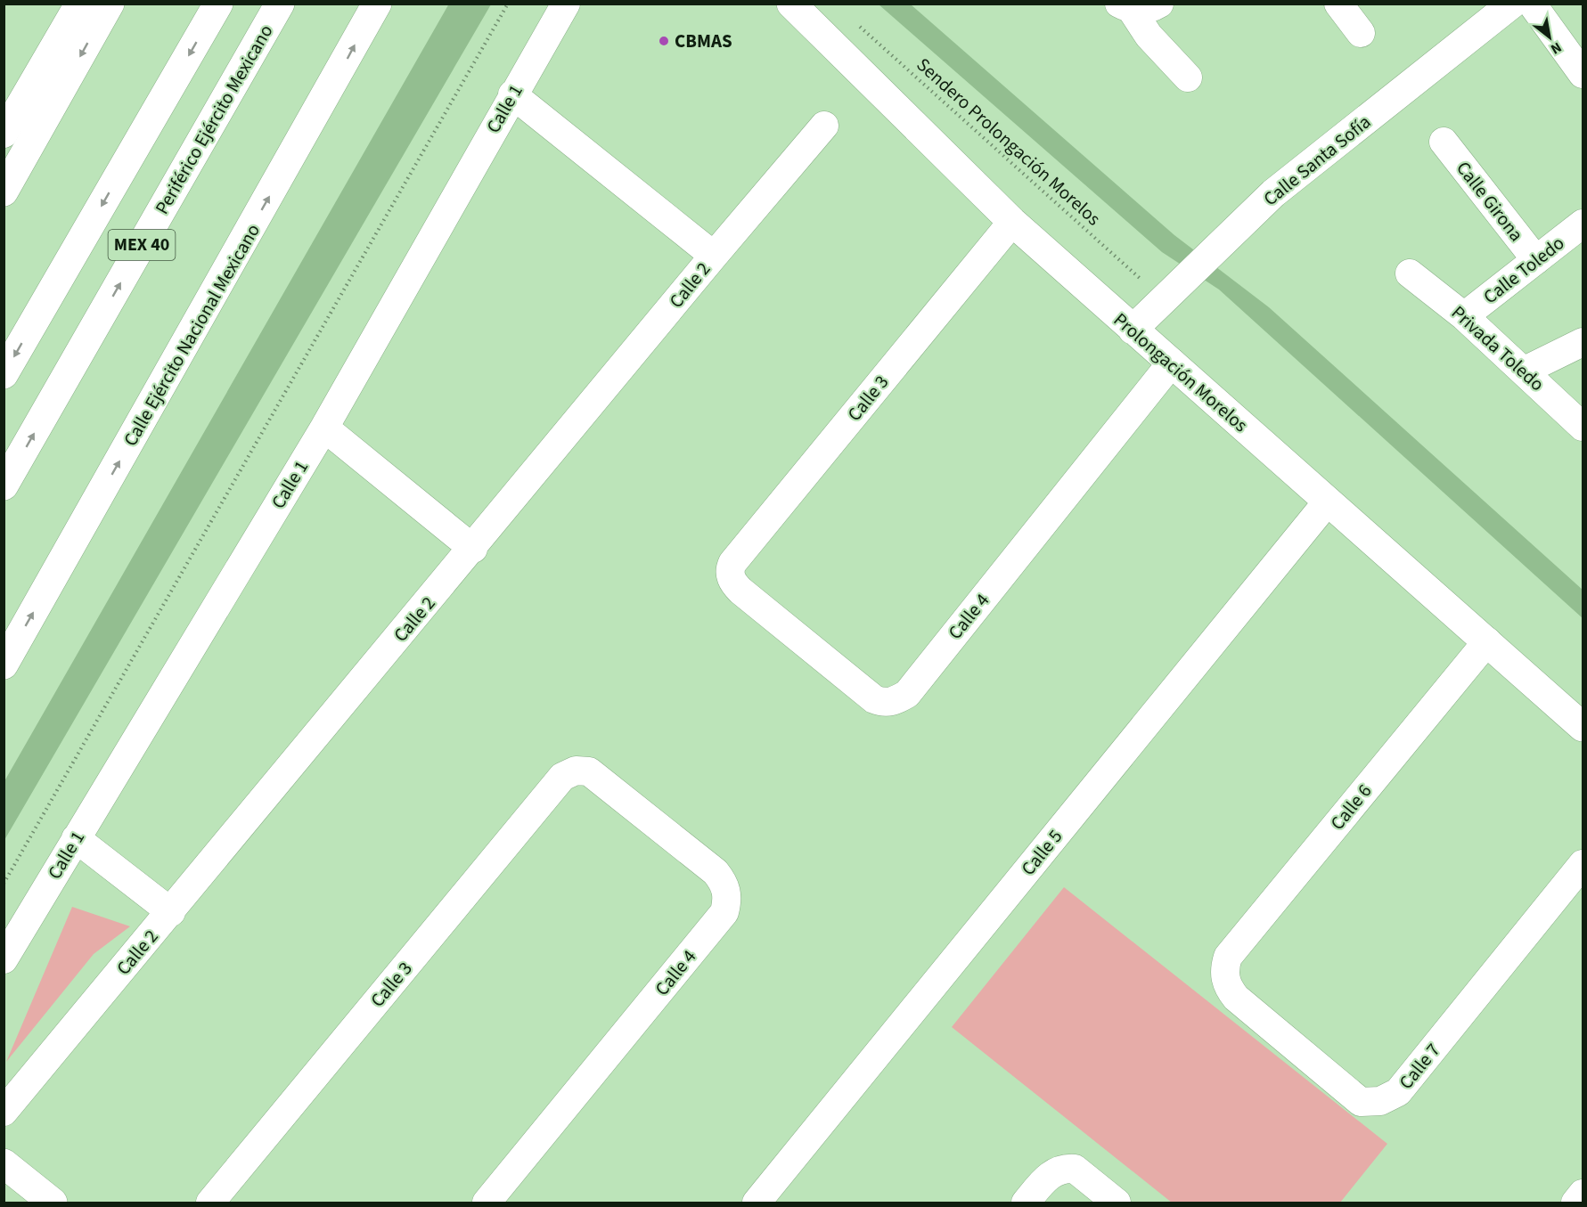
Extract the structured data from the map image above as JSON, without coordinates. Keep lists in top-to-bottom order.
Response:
{
  "streets": {
    "main road": [
      "Periférico Ejército Mexicano",
      "Calle Santa Sofía",
      "MEX 40",
      "Calle Ejército Nacional Mexicano",
      "Prolongación Morelos"
    ],
    "street": [
      "Calle 1",
      "Calle Girona",
      "Calle Toledo",
      "Calle 2",
      "Privada Toledo",
      "Calle 3",
      "Calle 4",
      "Calle 6",
      "Calle 5",
      "Calle 7"
    ],
    "path": ["Sendero Prolongación Morelos"]
  },
  "crossings": [
    ["Sendero Prolongación Morelos", "Calle Santa Sofía"],
    ["Calle Santa Sofía", "Prolongación Morelos"],
    ["Calle Girona", "Calle Toledo"],
    ["Calle Toledo", "Privada Toledo"],
    ["Prolongación Morelos", "Calle 3"],
    ["Prolongación Morelos", "Calle 4"],
    ["Prolongación Morelos", "Calle 6"],
    ["Prolongación Morelos", "Calle 5"],
    ["Calle 3", "Calle 4"],
    ["Calle 6", "Calle 7"]
  ],
  "places": ["CBMAS"],
  "north": "bottom right"
}
